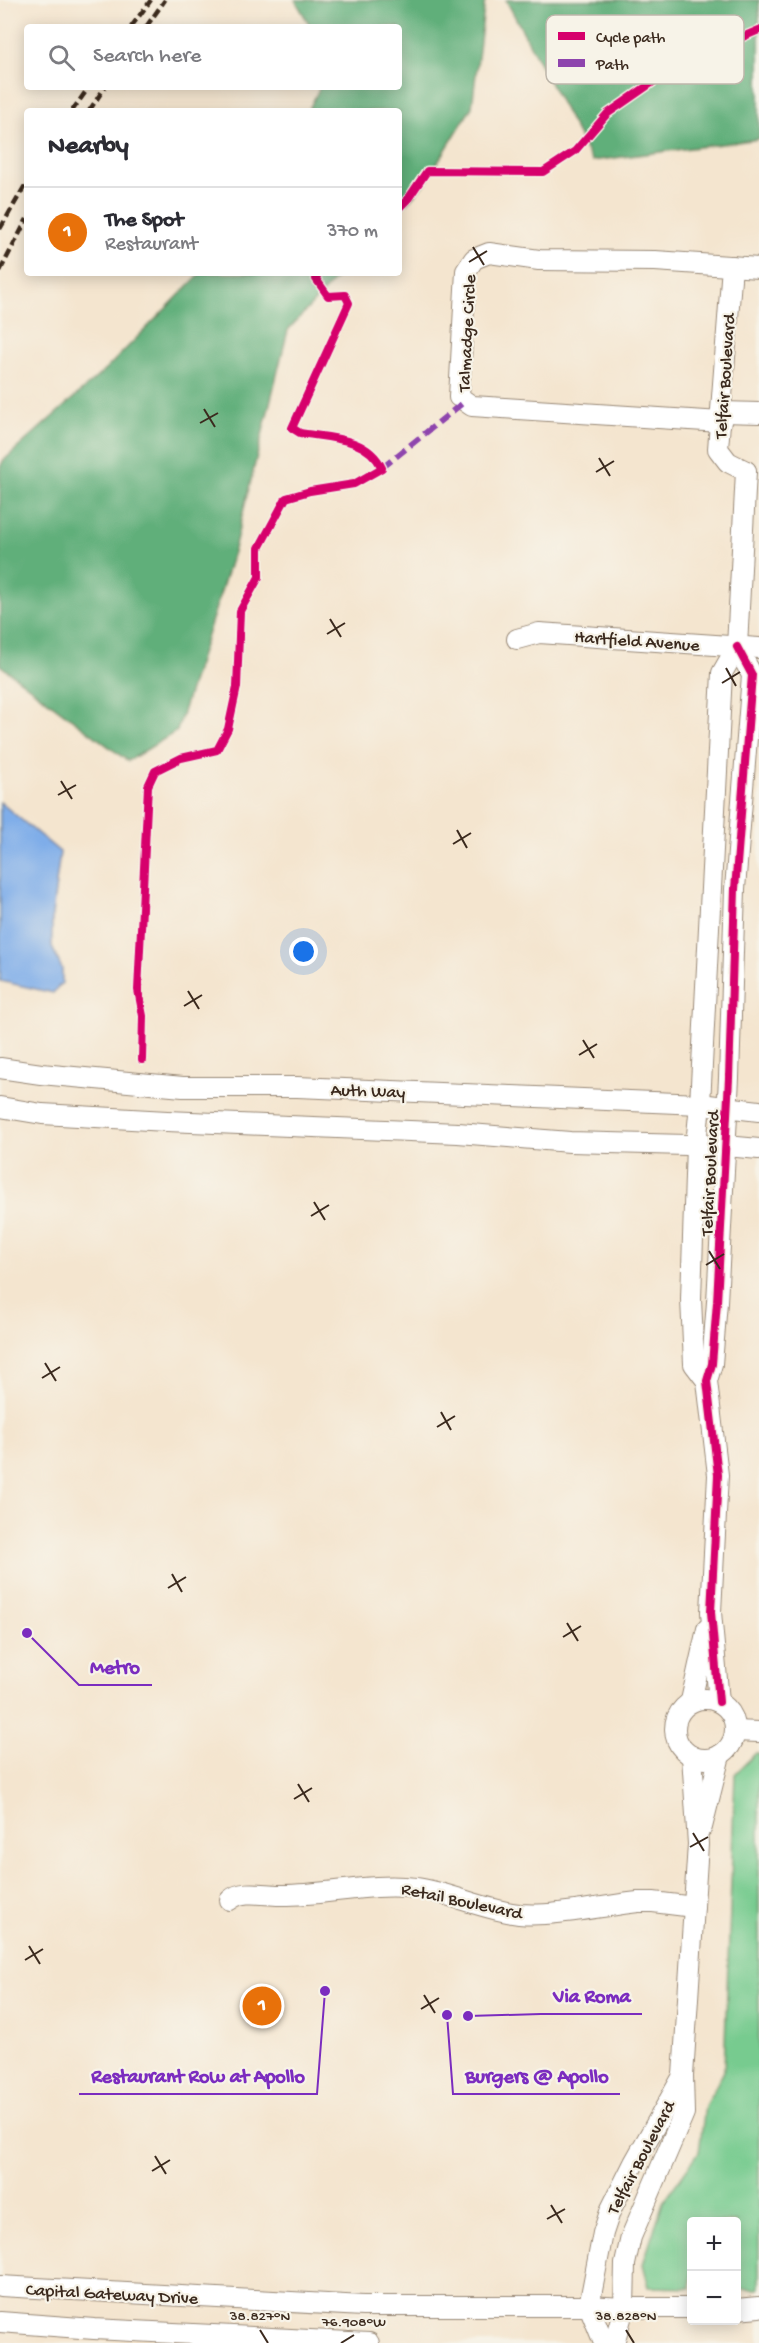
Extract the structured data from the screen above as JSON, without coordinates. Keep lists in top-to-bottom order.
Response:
{
  "streets": {
    "street": [
      "Talmadge Circle",
      "Telfair Boulevard",
      "Hartfield Avenue",
      "Auth Way",
      "Retail Boulevard",
      "Capital Gateway Drive"
    ]
  },
  "crossings": [
    ["Talmadge Circle", "Telfair Boulevard"],
    ["Telfair Boulevard", "Hartfield Avenue"],
    ["Telfair Boulevard", "Auth Way"],
    ["Telfair Boulevard", "Retail Boulevard"],
    ["Telfair Boulevard", "Capital Gateway Drive"]
  ],
  "places": [
    "Metro",
    "Restaurant Row at Apollo",
    "Burgers @ Apollo",
    "Via Roma"
  ],
  "legend": ["Cycle path", "Path"],
  "page": {
    "search": "Search here",
    "heading": "Nearby",
    "list": [
      {
        "mark": "1",
        "name": "The Spot",
        "note": "Restaurant",
        "value": "370 m"
      }
    ],
    "pins": "1",
    "map_buttons": ["+", "−"]
  },
  "coordinates": ["38.827°N", "38.828°N", "76.908°W"]
}
